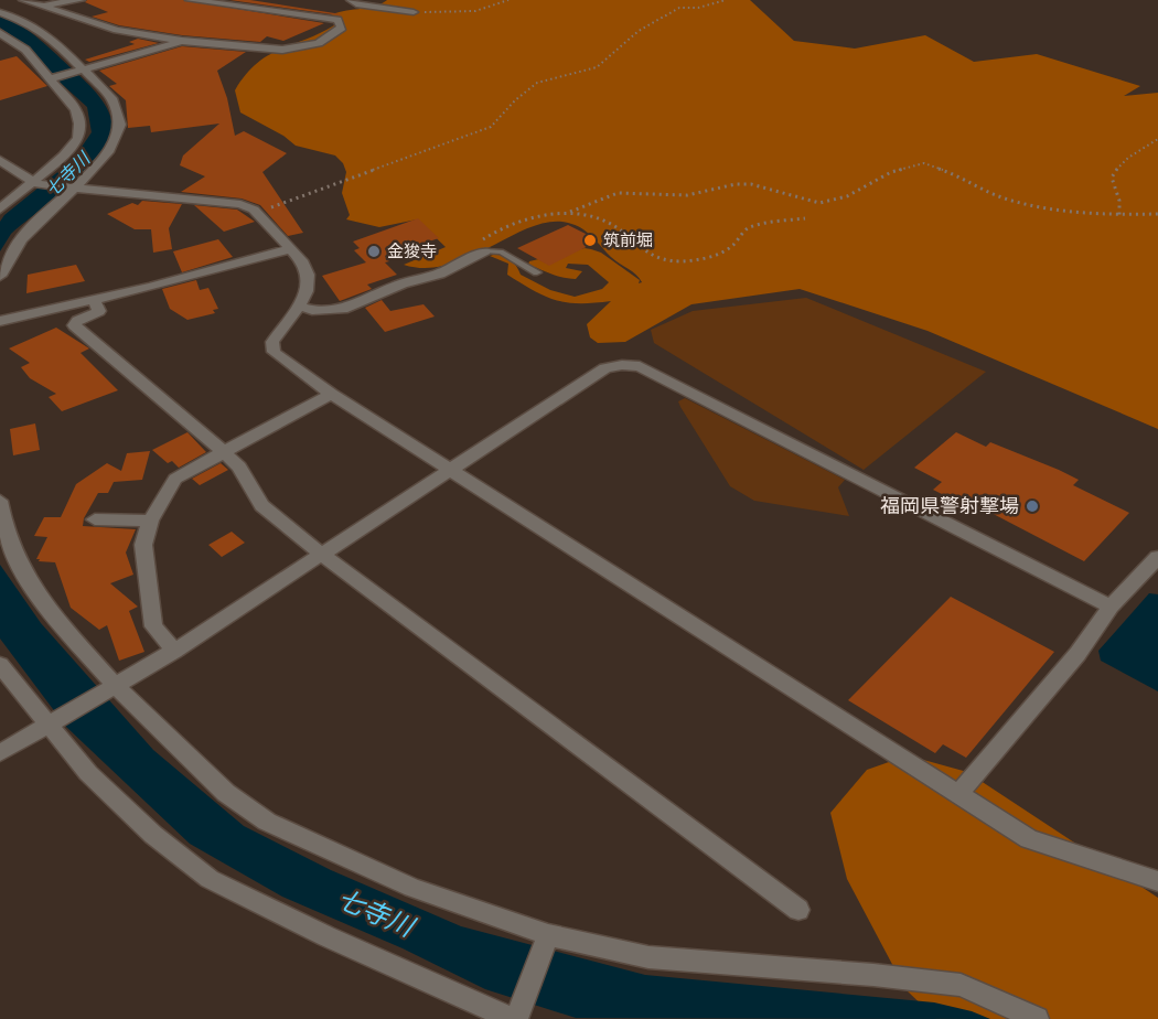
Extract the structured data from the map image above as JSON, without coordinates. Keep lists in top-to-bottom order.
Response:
{
  "water": ["七寺川"],
  "places": ["筑前堀", "金狻寺", "福岡県警射撃場"]
}
